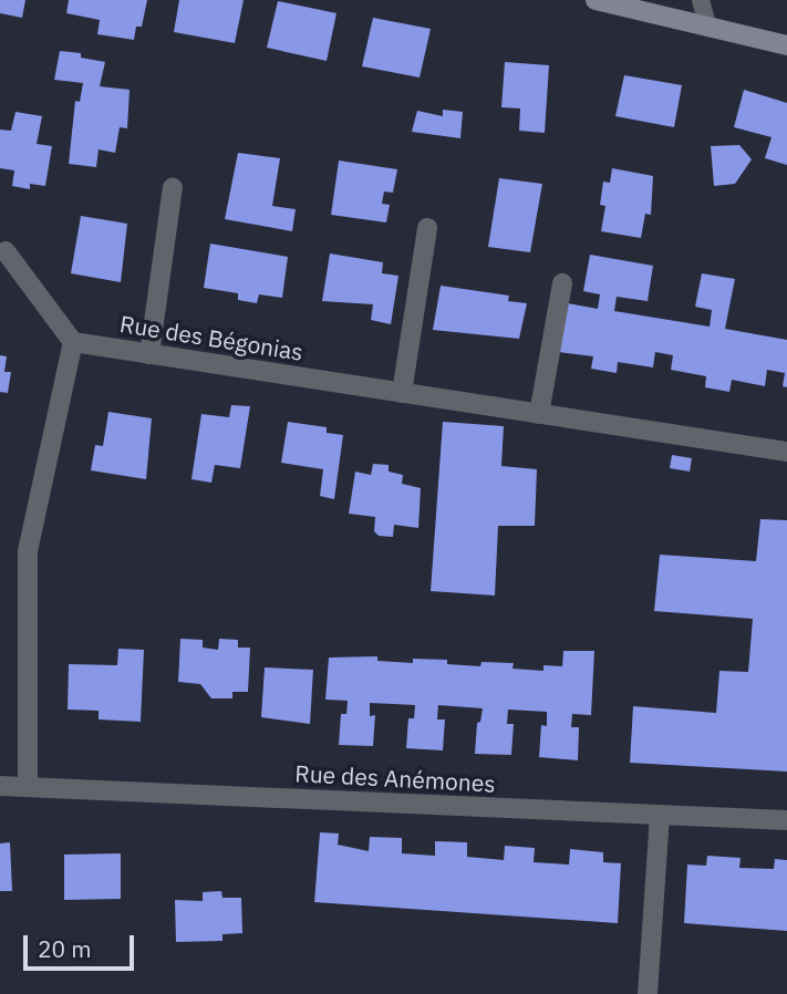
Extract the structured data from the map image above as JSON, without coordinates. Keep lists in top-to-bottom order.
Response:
{
  "streets": {
    "street": ["Rue des Bégonias", "Rue des Anémones"]
  },
  "scale_bar": "20 m"
}
